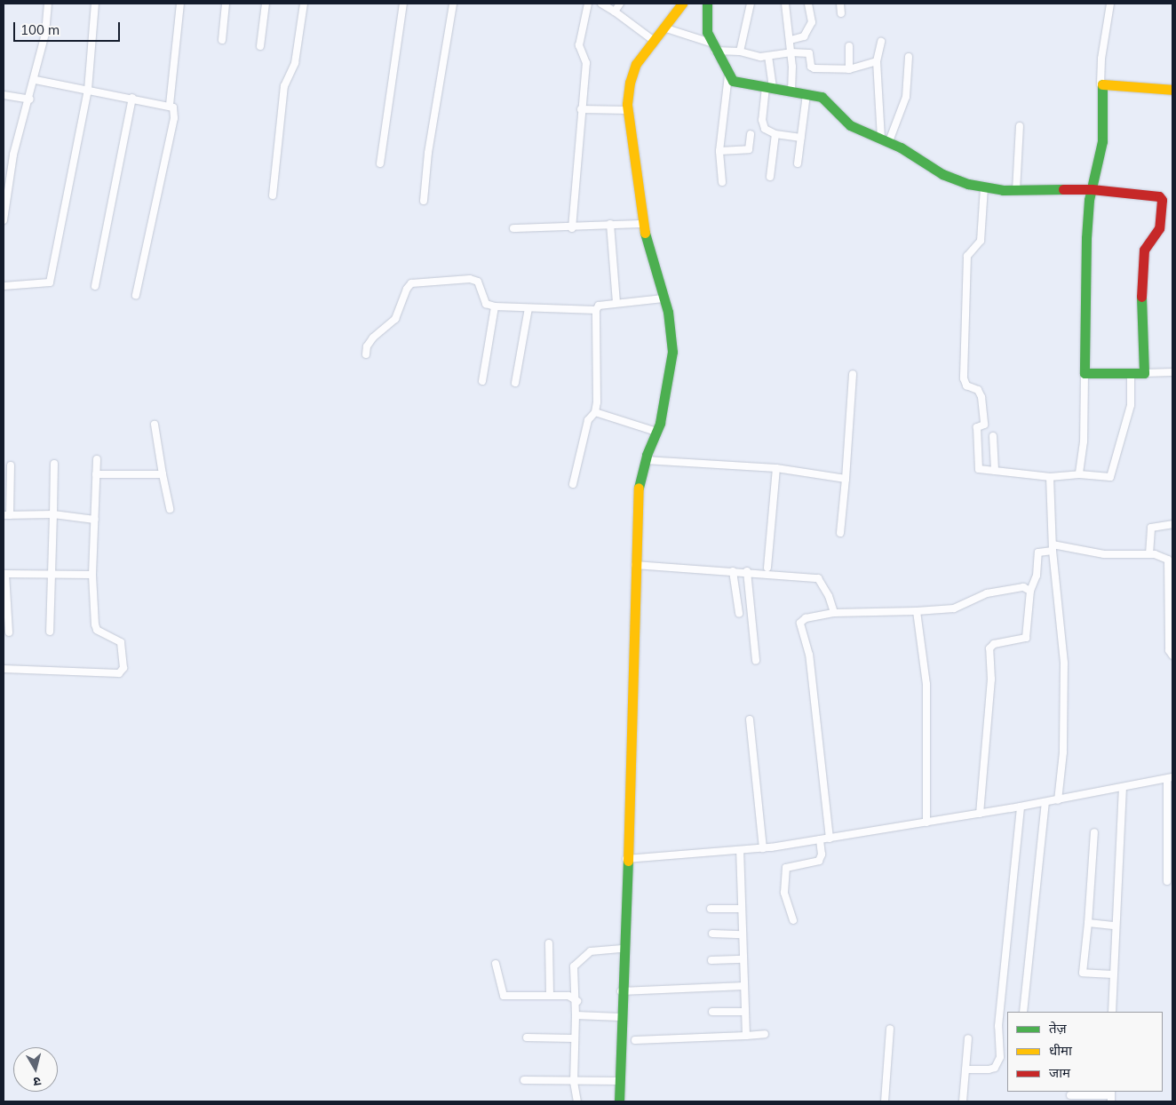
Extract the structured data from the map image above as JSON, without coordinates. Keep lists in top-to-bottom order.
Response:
{
  "legend": ["तेज़", "धीमा", "जाम"],
  "scale_bar": "100 m",
  "north": "bottom"
}
